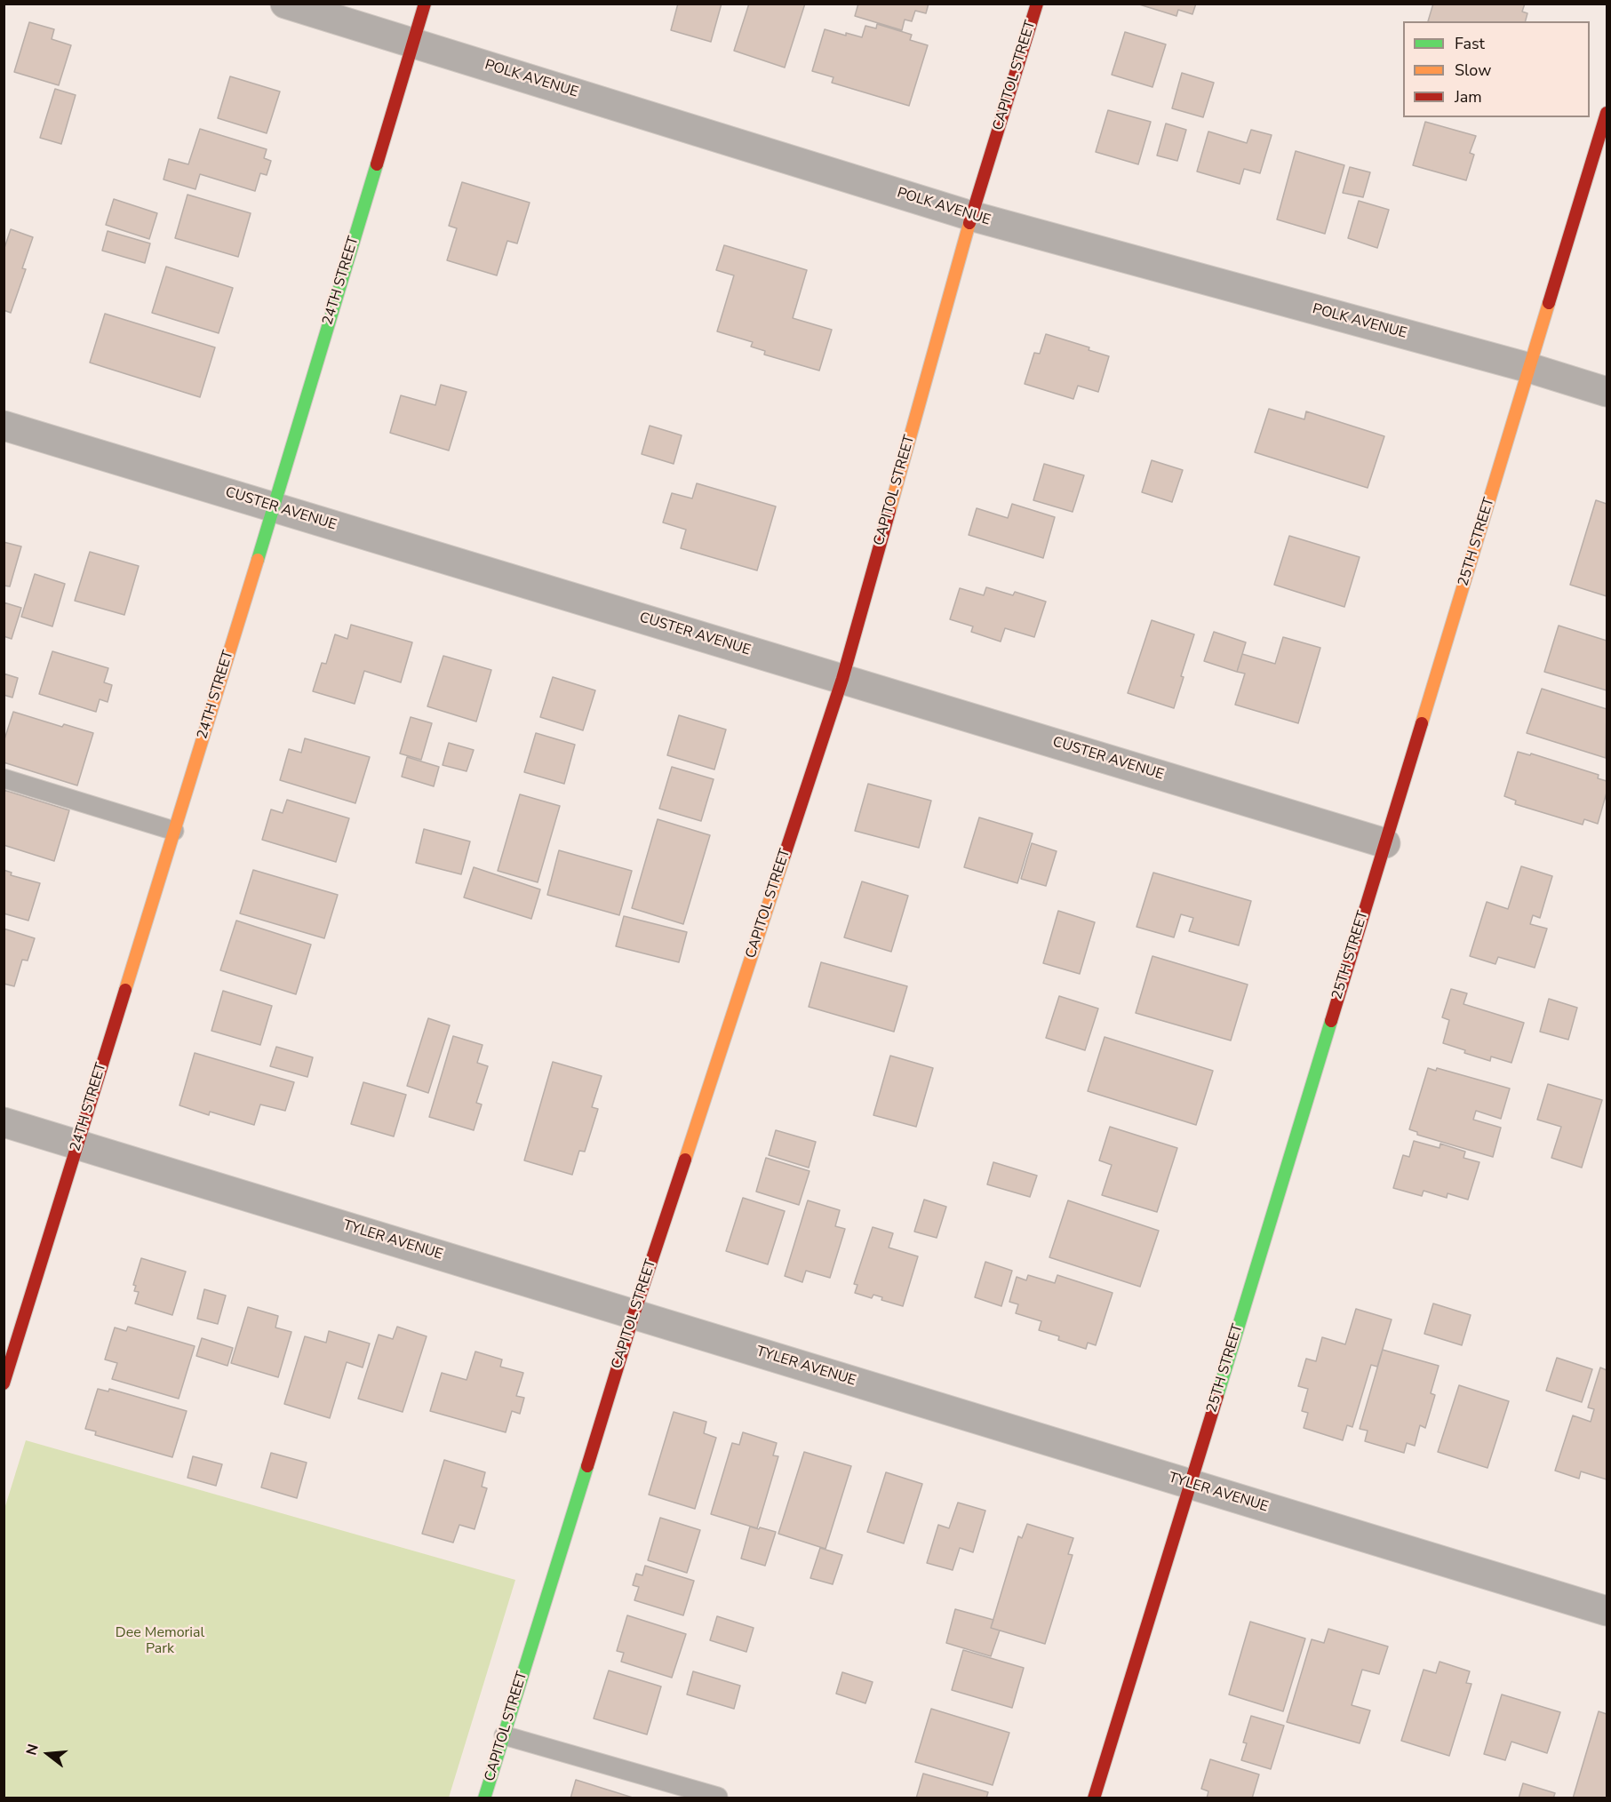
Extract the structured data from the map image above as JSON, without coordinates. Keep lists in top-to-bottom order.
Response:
{
  "streets": {
    "street": [
      "CAPITOL STREET",
      "POLK AVENUE",
      "24TH STREET",
      "CUSTER AVENUE",
      "25TH STREET",
      "TYLER AVENUE"
    ]
  },
  "crossings": [
    ["CAPITOL STREET", "POLK AVENUE"],
    ["CAPITOL STREET", "CUSTER AVENUE"],
    ["CAPITOL STREET", "TYLER AVENUE"],
    ["POLK AVENUE", "24TH STREET"],
    ["POLK AVENUE", "25TH STREET"],
    ["24TH STREET", "CUSTER AVENUE"],
    ["24TH STREET", "TYLER AVENUE"],
    ["CUSTER AVENUE", "25TH STREET"],
    ["25TH STREET", "TYLER AVENUE"]
  ],
  "parks": ["Dee Memorial Park"],
  "legend": ["Fast", "Slow", "Jam"],
  "north": "left"
}
